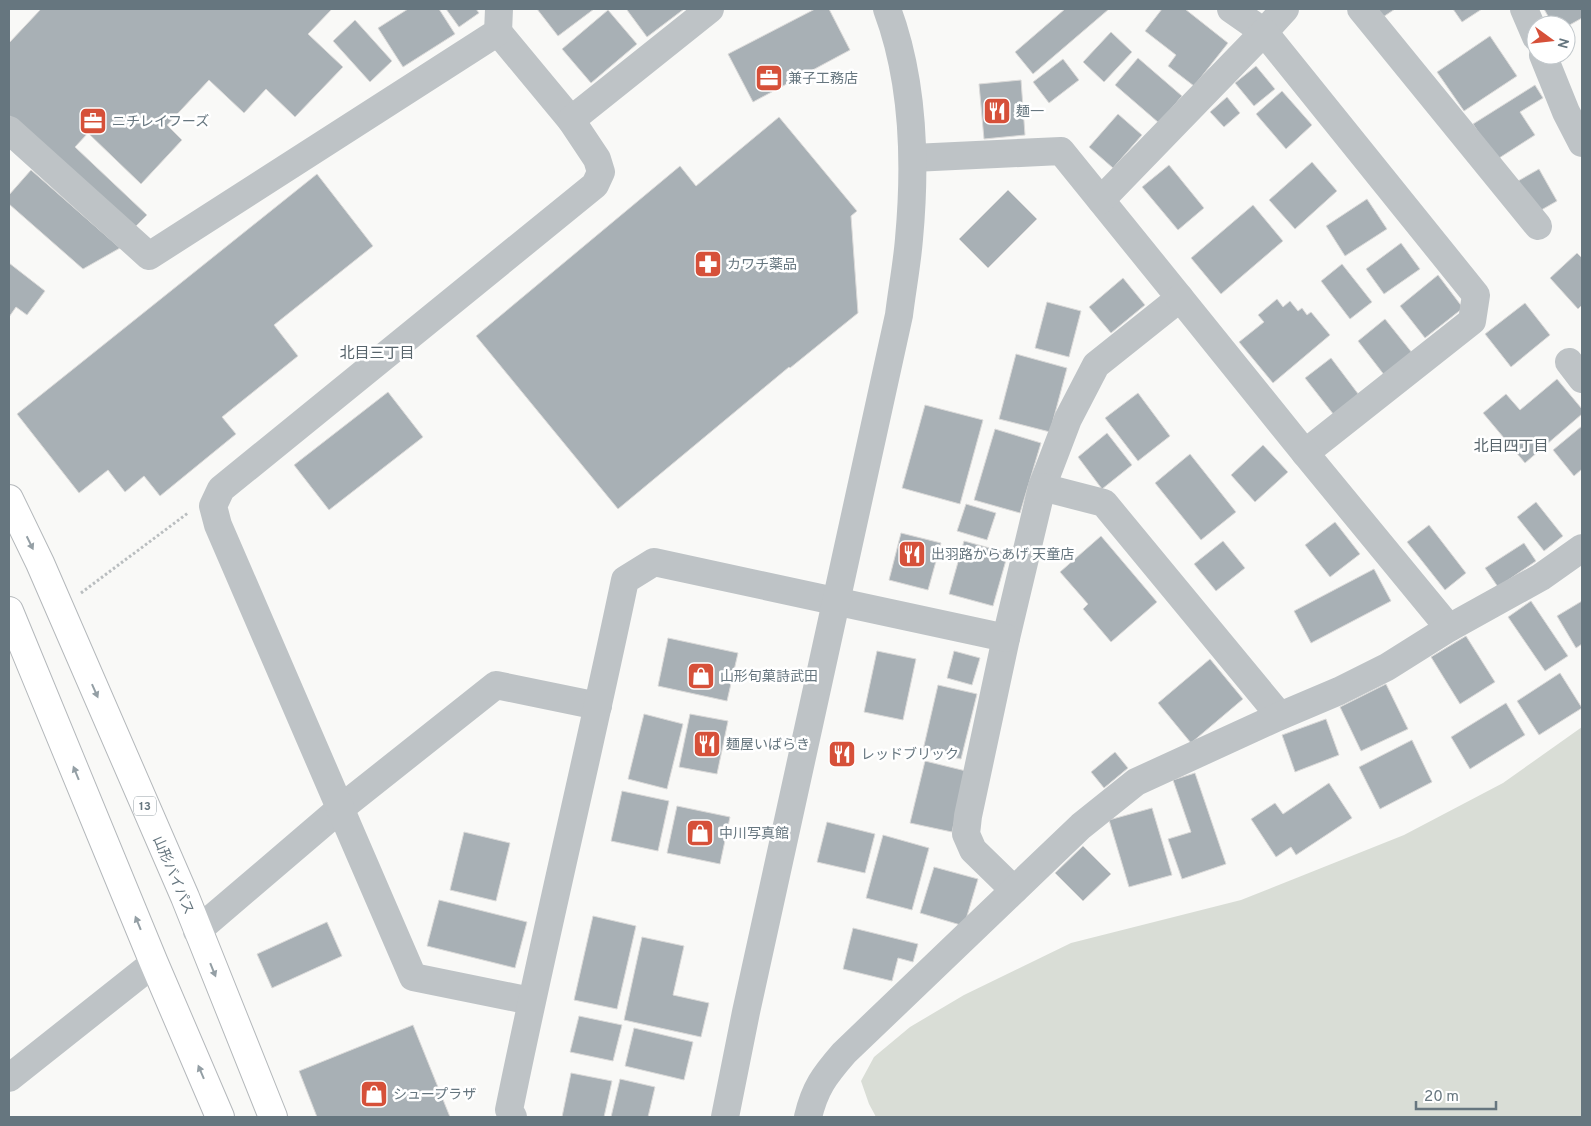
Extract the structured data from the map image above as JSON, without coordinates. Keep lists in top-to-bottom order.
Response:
{
  "streets": {
    "highway": ["13", "山形バイパス"]
  },
  "districts": ["北目三丁目", "北目四丁目"],
  "places": {
    "office": ["兼子工務店", "ニチレイフーズ"],
    "restaurant": [
      "麺一",
      "出羽路からあげ 天童店",
      "麺屋いばらき",
      "レッドブリック"
    ],
    "pharmacy": ["カワチ薬品"],
    "shop": ["山形旬菓詩武田", "中川写真館", "シュープラザ"]
  },
  "scale_bar": "20 m",
  "north": "right"
}
